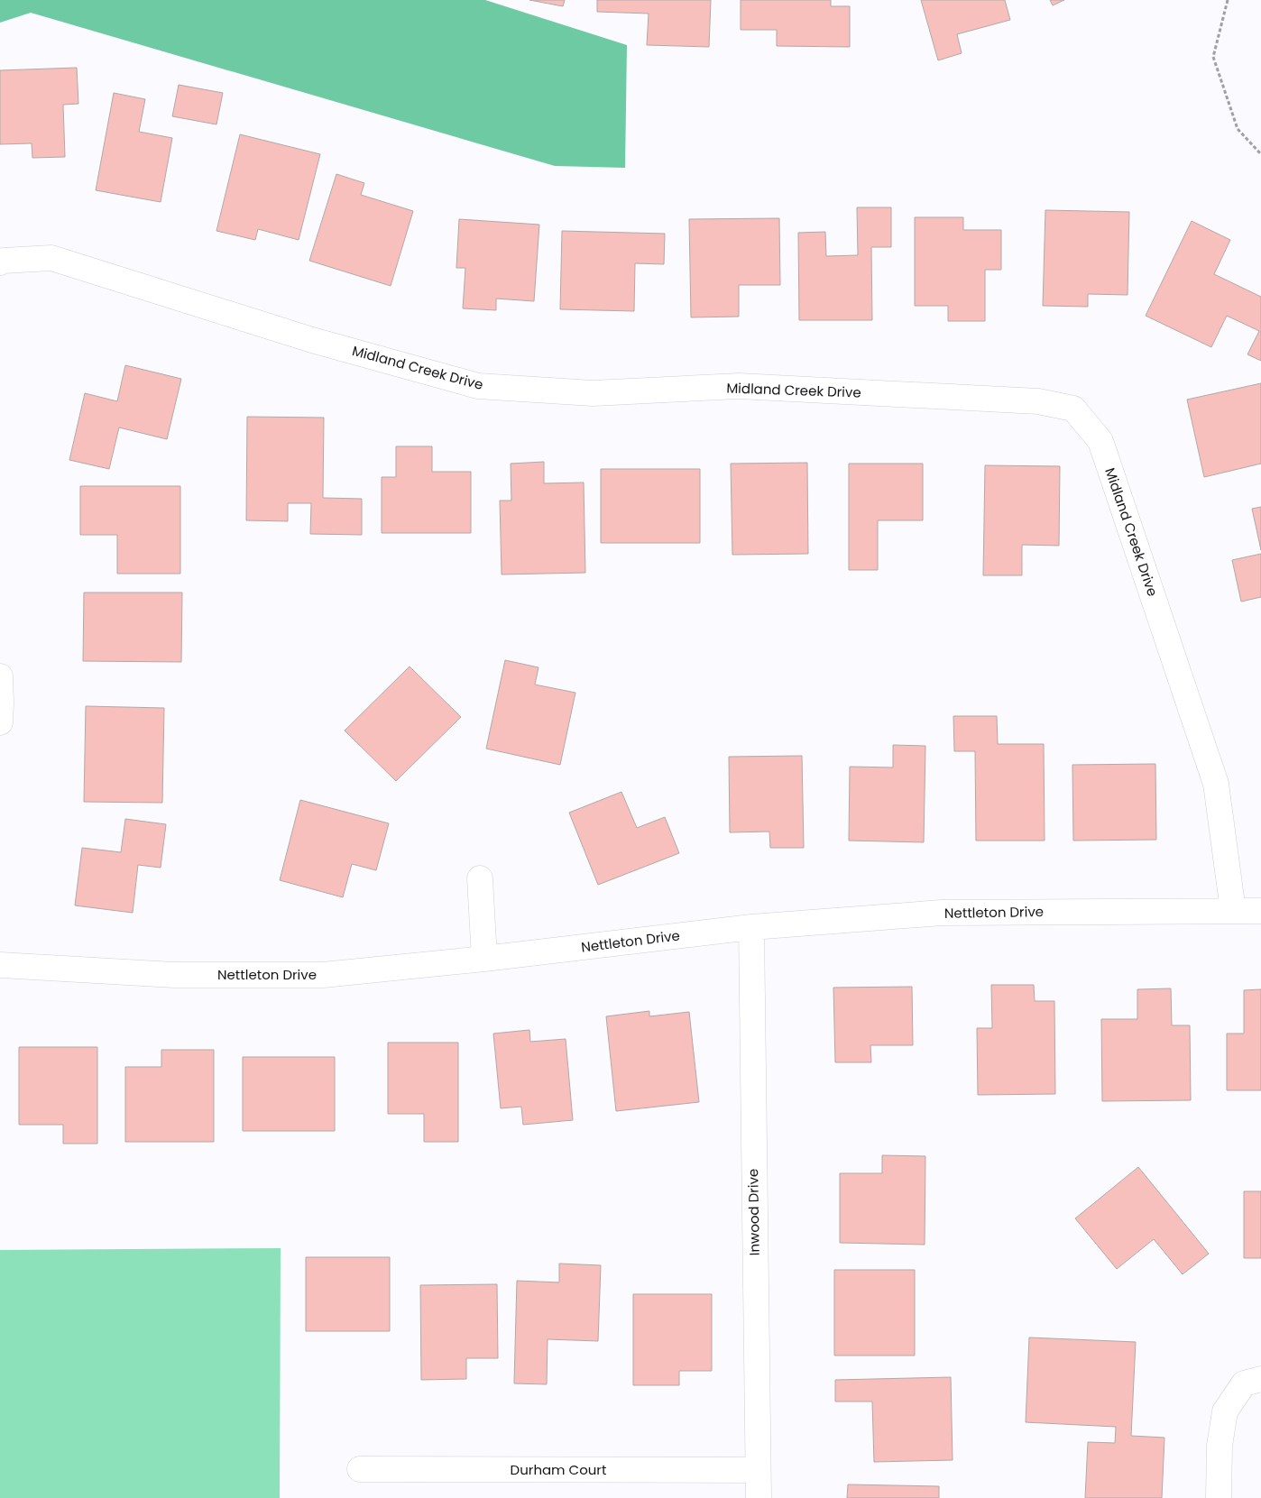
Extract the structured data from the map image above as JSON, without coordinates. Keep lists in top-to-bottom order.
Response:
{
  "streets": {
    "street": [
      "Midland Creek Drive",
      "Nettleton Drive",
      "Inwood Drive",
      "Durham Court"
    ]
  },
  "crossings": [
    ["Midland Creek Drive", "Nettleton Drive"],
    ["Nettleton Drive", "Inwood Drive"],
    ["Inwood Drive", "Durham Court"]
  ]
}
